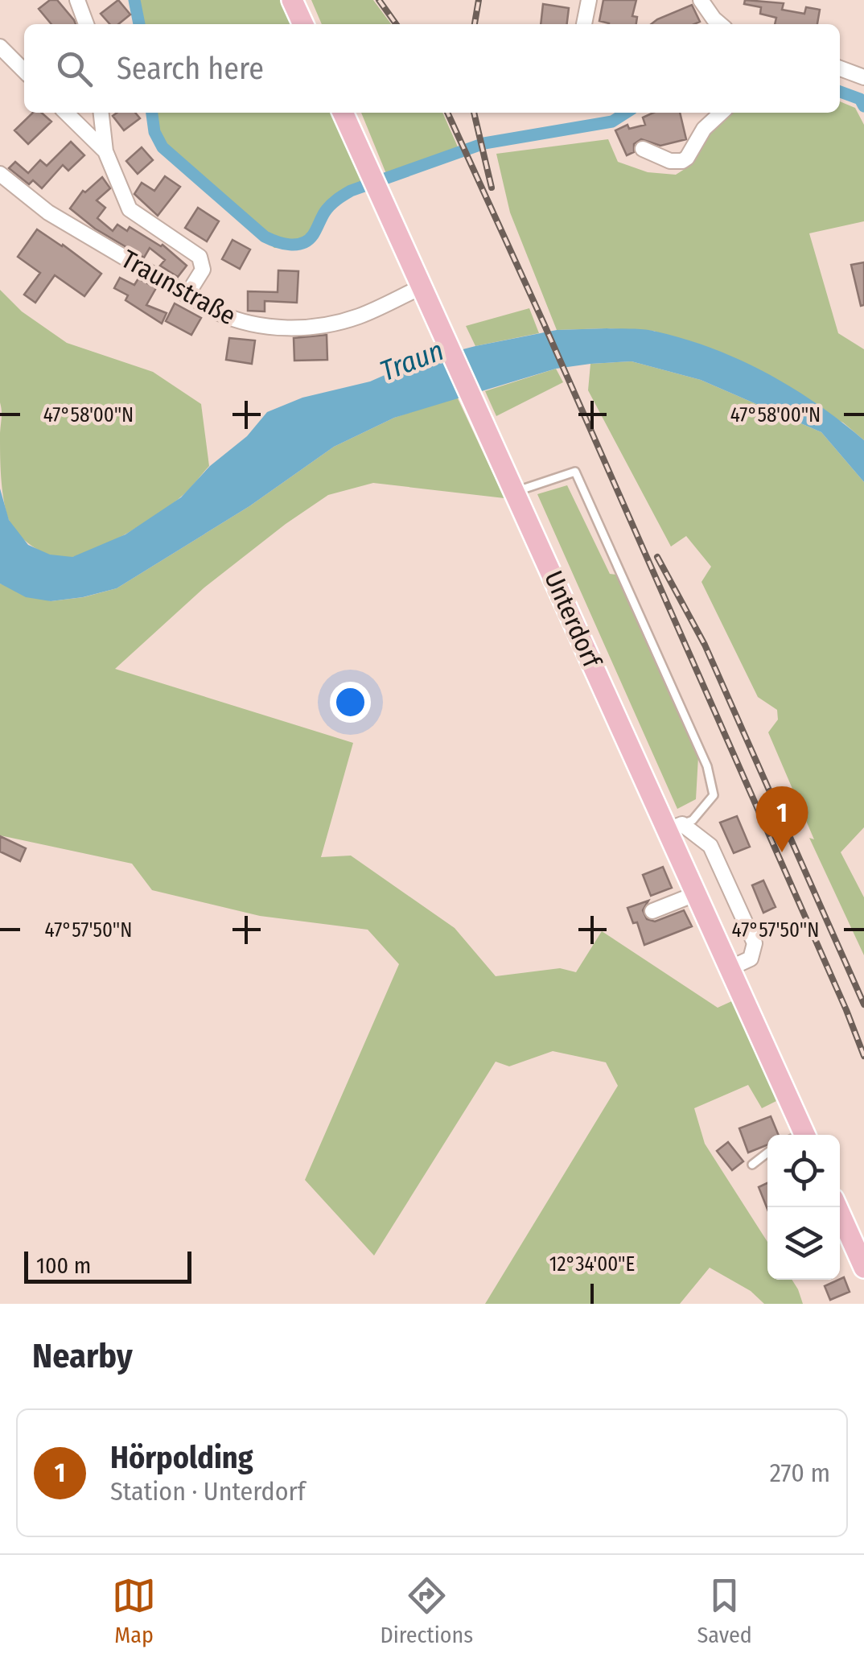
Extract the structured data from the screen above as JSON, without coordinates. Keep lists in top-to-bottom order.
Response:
{
  "streets": {
    "main road": ["Unterdorf"],
    "street": ["Traunstraße"]
  },
  "crossings": [
    ["Traunstraße", "Unterdorf"]
  ],
  "water": ["Traun"],
  "scale_bar": "100 m",
  "page": {
    "search": "Search here",
    "pins": "1",
    "scale": "100 m",
    "heading": "Nearby",
    "list": [
      {
        "mark": "1",
        "name": "Hörpolding",
        "note": "Station · Unterdorf",
        "value": "270 m"
      }
    ],
    "nav": ["Map", "Directions", "Saved"]
  },
  "coordinates": ["47°58'00\"N", "47°57'50\"N", "12°34'00\"E"]
}
